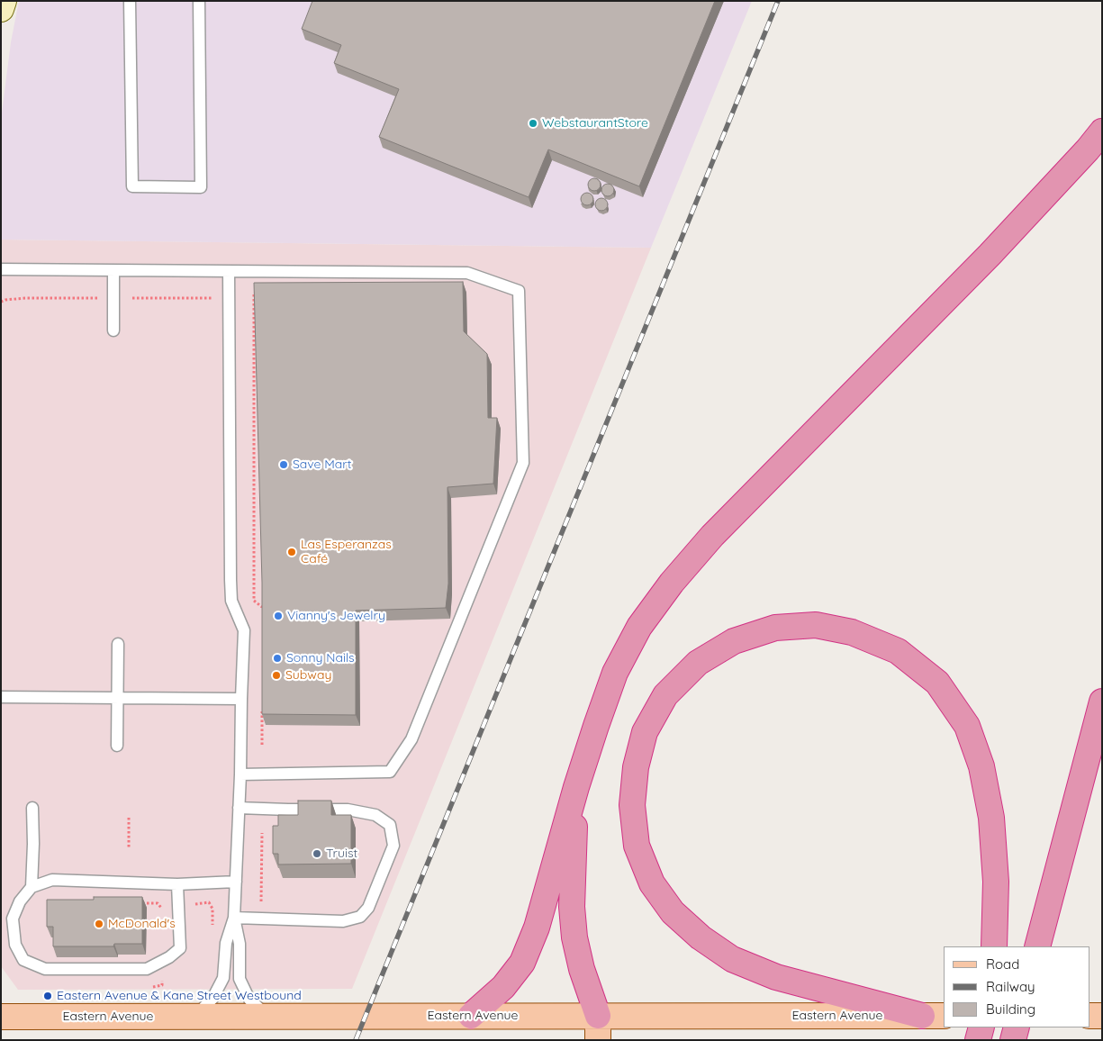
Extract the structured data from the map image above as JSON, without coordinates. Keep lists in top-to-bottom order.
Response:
{
  "streets": {
    "main road": ["Eastern Avenue"]
  },
  "places": [
    "WebstaurantStore",
    "Save Mart",
    "Las Esperanzas Café",
    "Vianny's Jewelry",
    "Sonny Nails",
    "Subway",
    "Truist",
    "McDonald's",
    "Eastern Avenue & Kane Street Westbound"
  ],
  "legend": ["Road", "Railway", "Building"]
}
